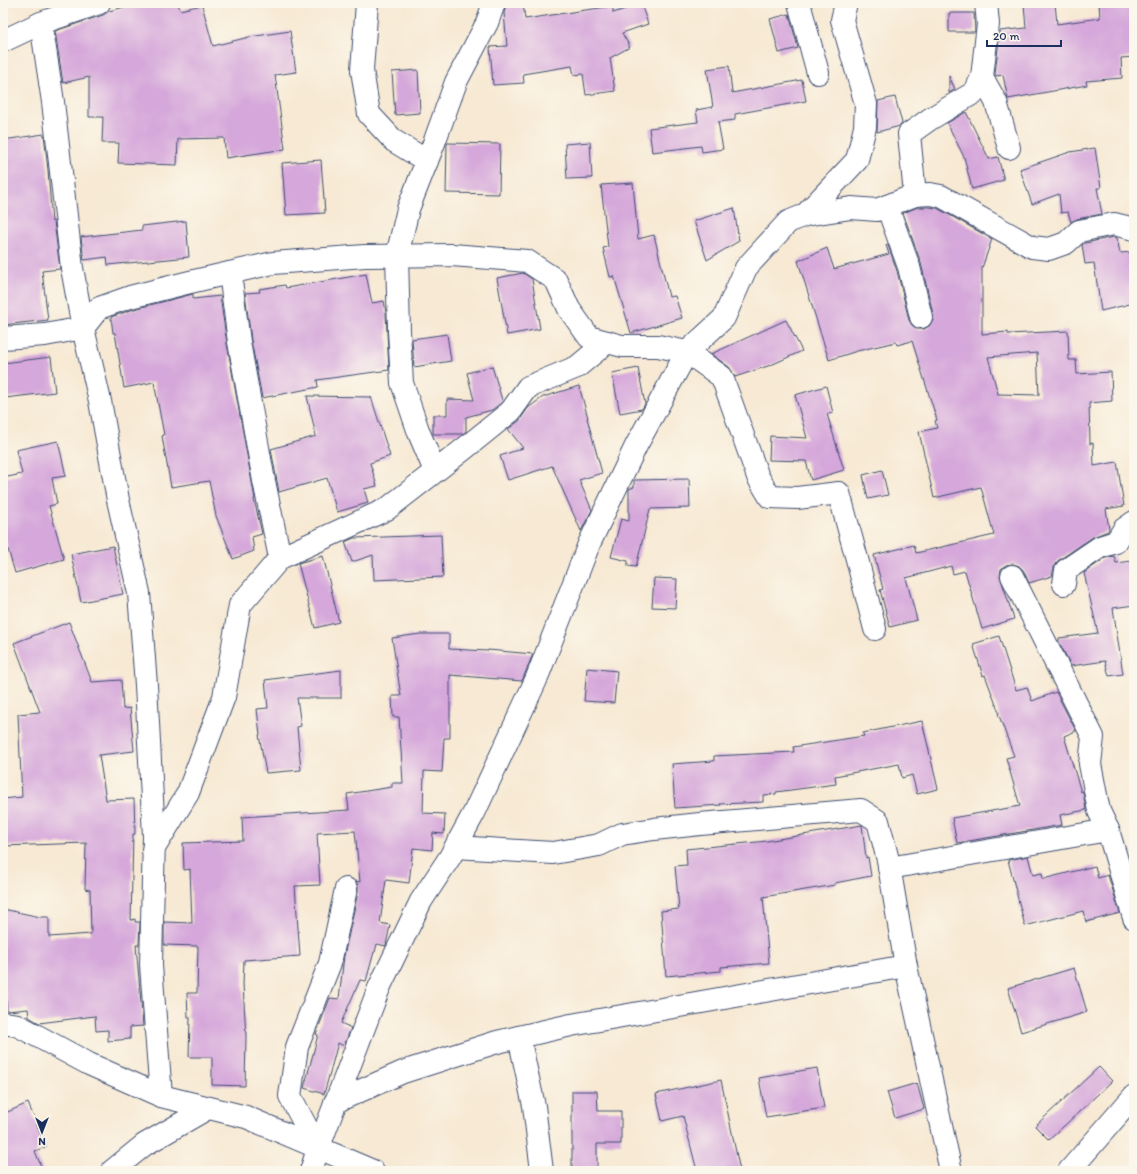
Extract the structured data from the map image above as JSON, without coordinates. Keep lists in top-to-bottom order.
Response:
{
  "scale_bar": "20 m",
  "north": "bottom"
}
